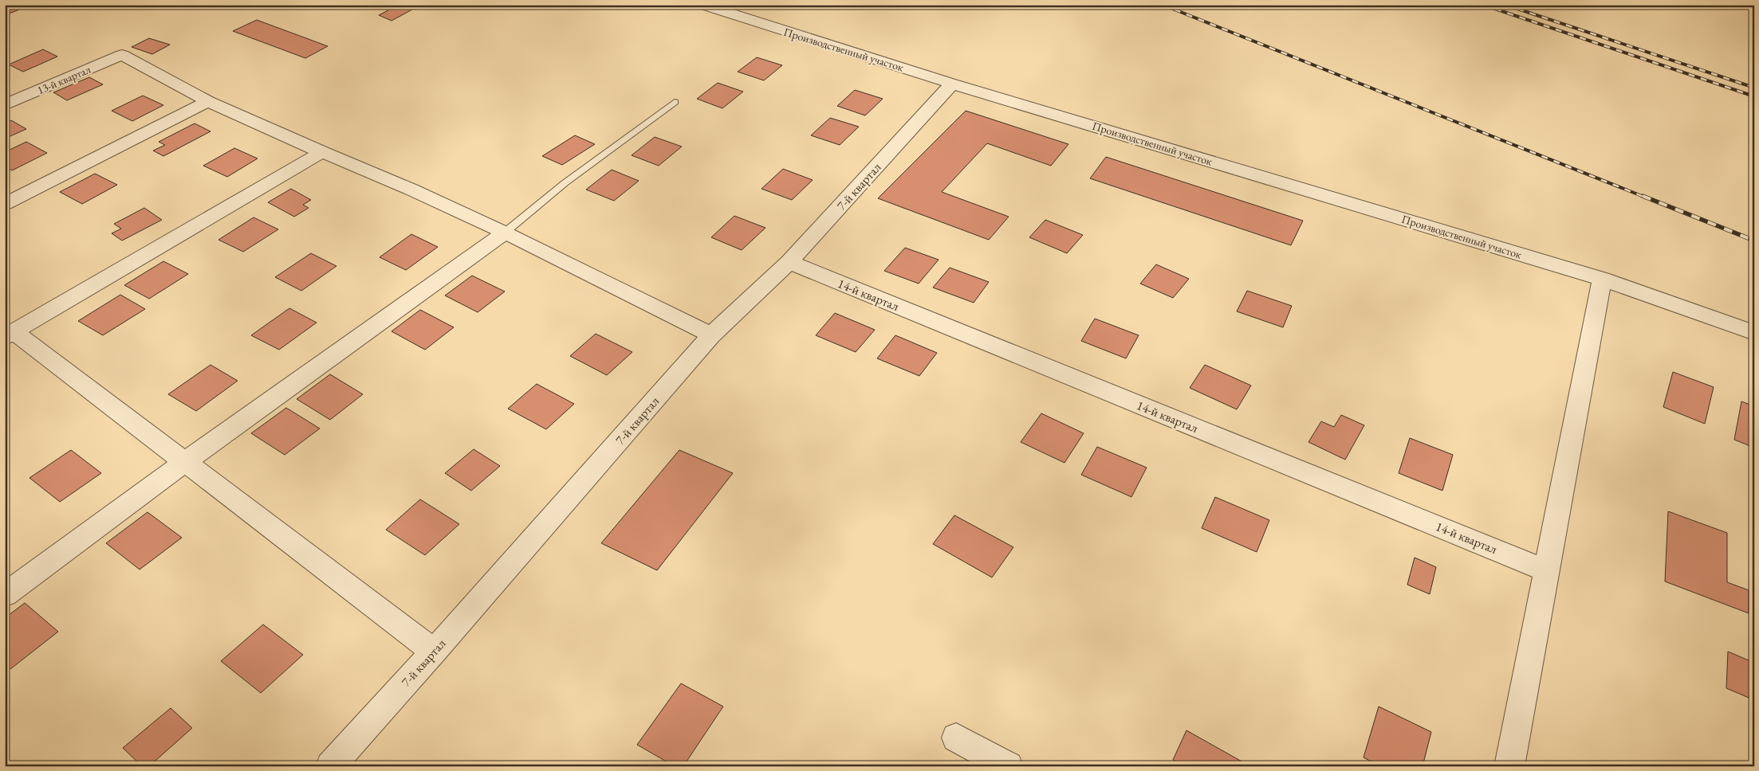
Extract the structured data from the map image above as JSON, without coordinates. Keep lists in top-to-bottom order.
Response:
{
  "streets": {
    "street": [
      "Производственный участок",
      "13-й квартал",
      "7-й квартал",
      "14-й квартал"
    ]
  },
  "crossings": [
    ["Производственный участок", "7-й квартал"],
    ["7-й квартал", "14-й квартал"]
  ]
}
